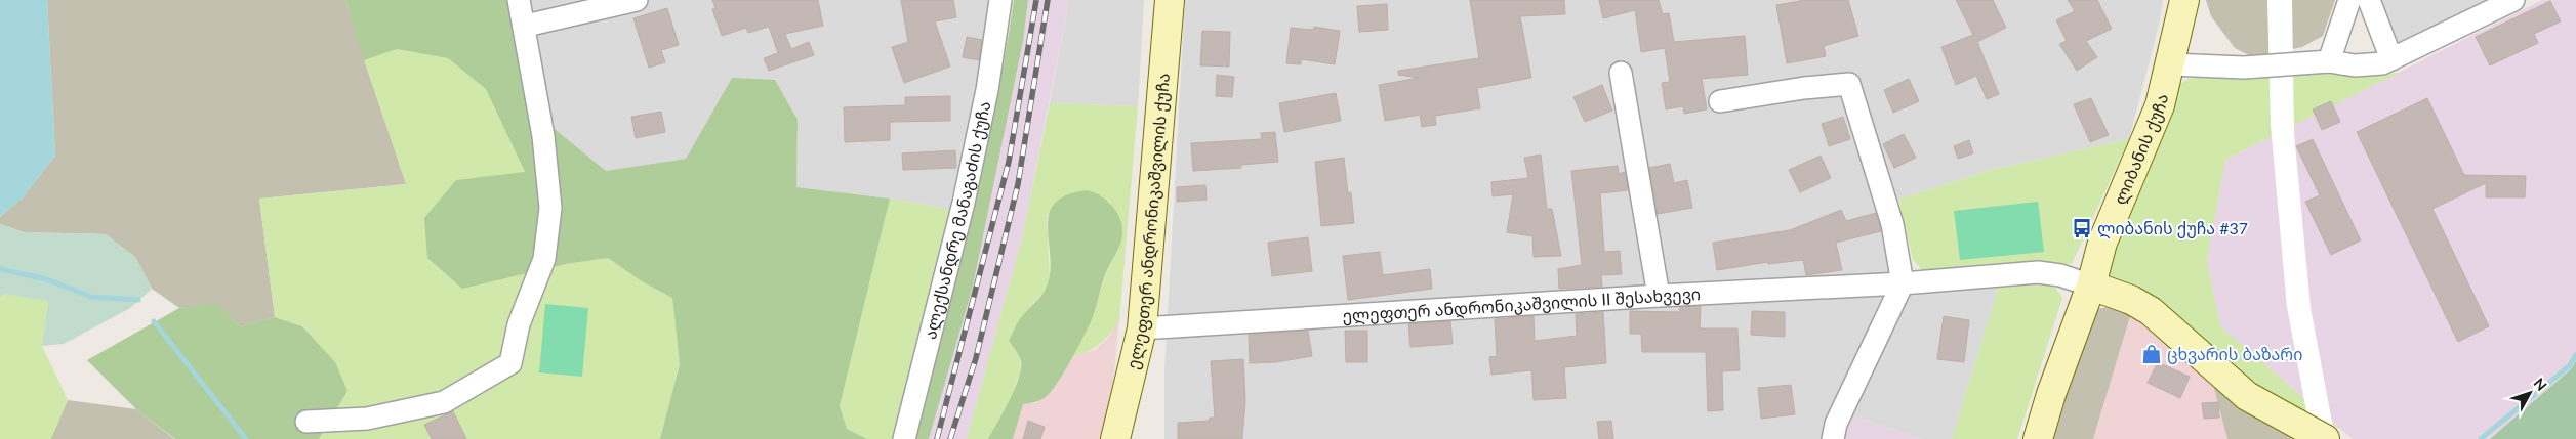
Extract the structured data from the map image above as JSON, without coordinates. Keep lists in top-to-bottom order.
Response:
{
  "streets": {
    "street": [
      "ლიბანის ქუჩა",
      "ელეფთერ ანდრონიკაშვილის ქუჩა",
      "ალექსანდრე მანაგაძის ქუჩა",
      "ელეფთერ ანდრონიკაშვილის II შესახვევი"
    ]
  },
  "crossings": [
    ["ლიბანის ქუჩა", "ელეფთერ ანდრონიკაშვილის II შესახვევი"],
    ["ელეფთერ ანდრონიკაშვილის ქუჩა", "ელეფთერ ანდრონიკაშვილის II შესახვევი"]
  ],
  "places": {
    "bus stop": ["ლიბანის ქუჩა #37"],
    "shop": ["ცხვარის ბაზარი"]
  },
  "north": "top right"
}
